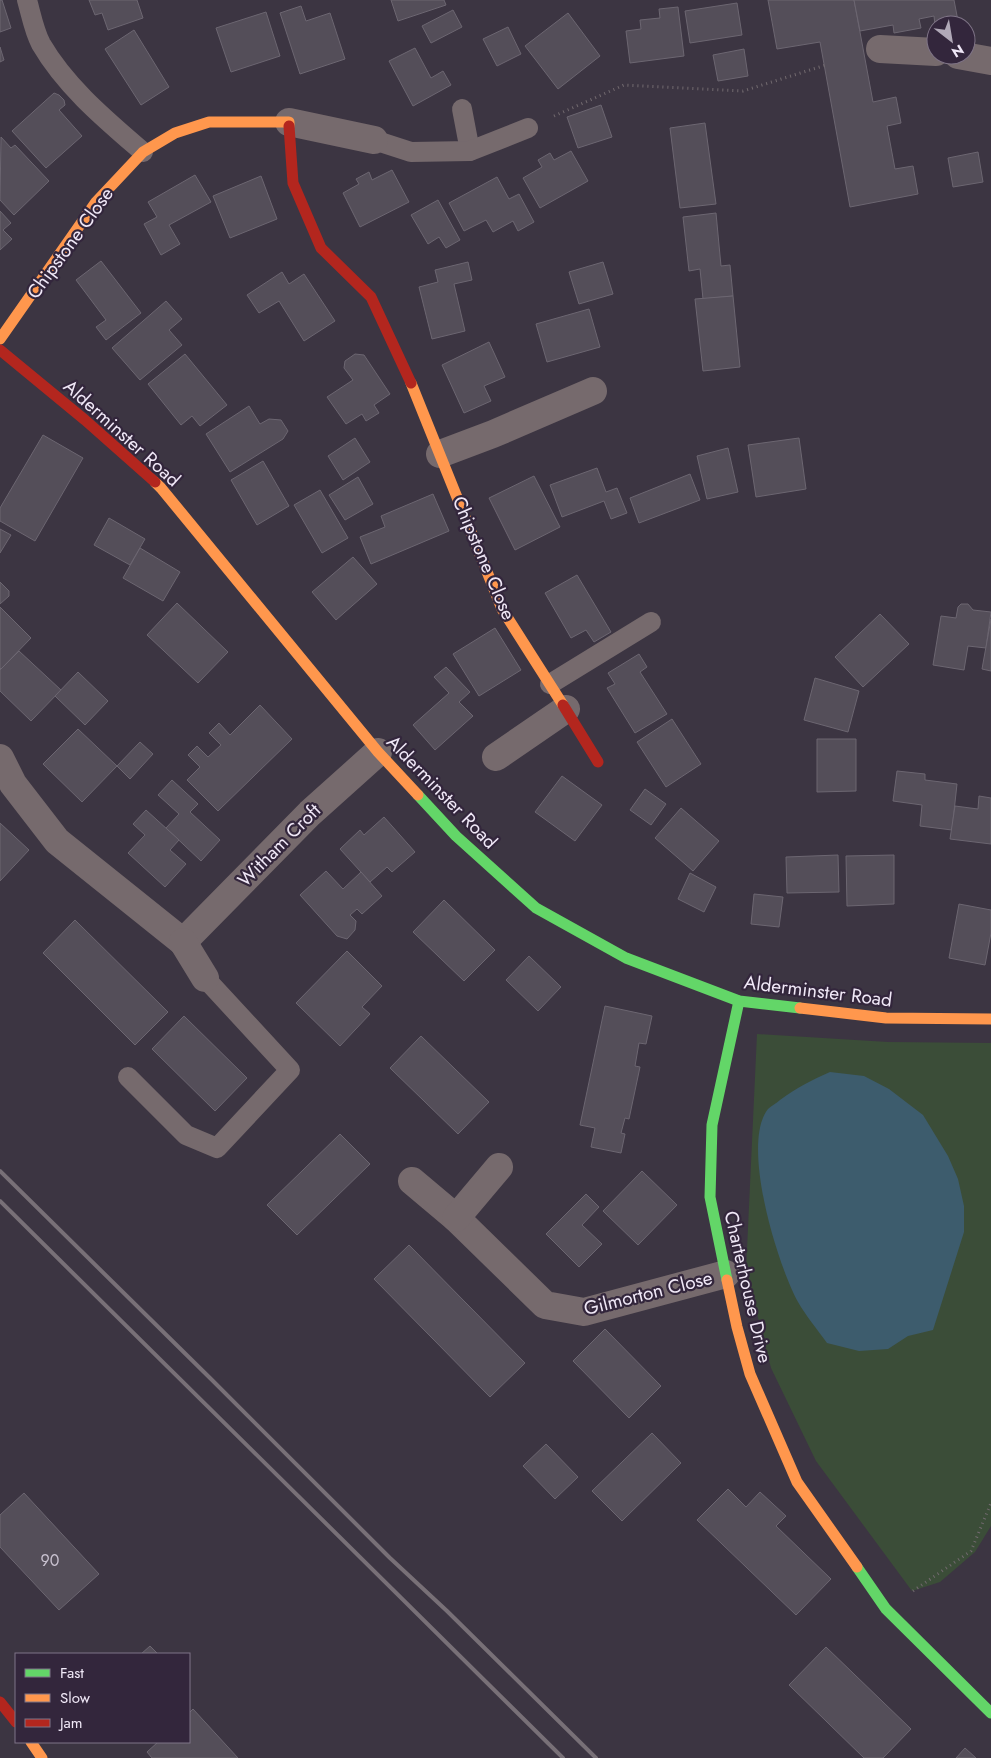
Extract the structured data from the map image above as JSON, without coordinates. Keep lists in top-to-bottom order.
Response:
{
  "streets": {
    "street": [
      "Chipstone Close",
      "Alderminster Road",
      "Witham Croft",
      "Charterhouse Drive",
      "Gilmorton Close"
    ]
  },
  "crossings": [
    ["Alderminster Road", "Witham Croft"],
    ["Alderminster Road", "Charterhouse Drive"],
    ["Charterhouse Drive", "Gilmorton Close"]
  ],
  "house_numbers": ["90"],
  "legend": ["Fast", "Slow", "Jam"],
  "north": "bottom right"
}
